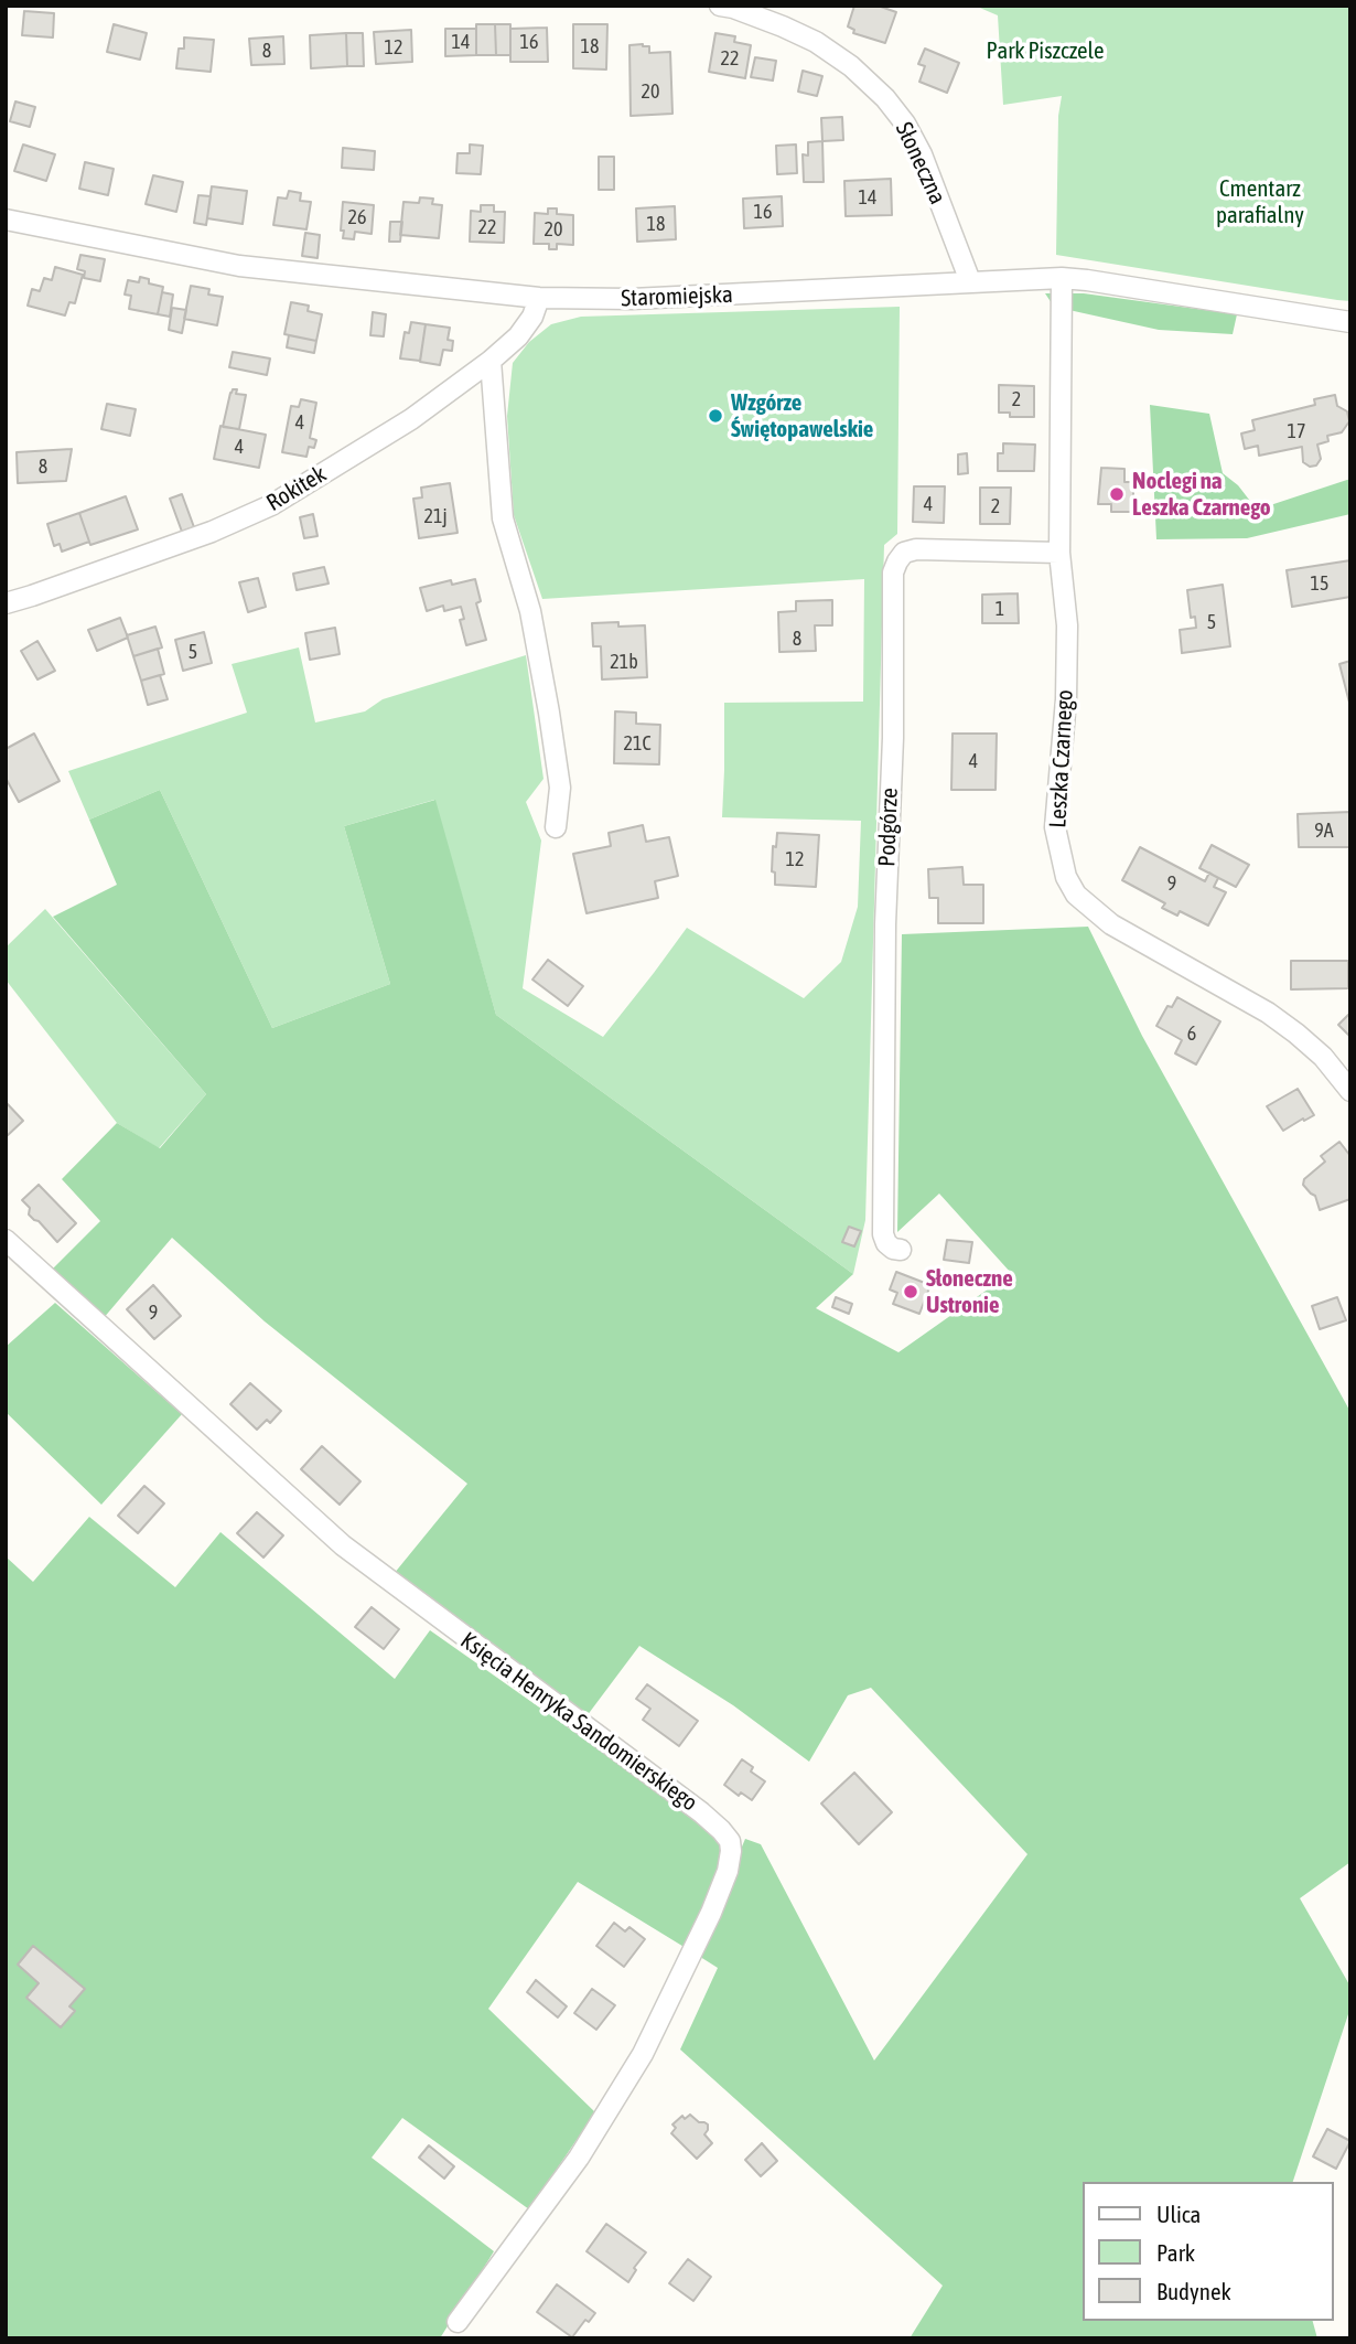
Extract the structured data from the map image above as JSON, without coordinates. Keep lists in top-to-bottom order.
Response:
{
  "streets": {
    "street": [
      "Słoneczna",
      "Staromiejska",
      "Rokitek",
      "Leszka Czarnego",
      "Podgórze",
      "Księcia Henryka Sandomierskiego"
    ]
  },
  "crossings": [
    ["Słoneczna", "Staromiejska"],
    ["Staromiejska", "Rokitek"],
    ["Staromiejska", "Leszka Czarnego"],
    ["Leszka Czarnego", "Podgórze"]
  ],
  "parks": ["Park Piszczele", "Cmentarz parafialny"],
  "places": ["Wzgórze Świętopawelskie", "Noclegi na Leszka Czarnego", "Słoneczne Ustronie"],
  "house_numbers": [
    "14",
    "16",
    "18",
    "12",
    "8",
    "22",
    "20",
    "14",
    "16",
    "26",
    "18",
    "22",
    "20",
    "2",
    "4",
    "17",
    "4",
    "8",
    "4",
    "2",
    "21j",
    "15",
    "1",
    "5",
    "8",
    "5",
    "21b",
    "21C",
    "4",
    "9A",
    "12",
    "9",
    "6",
    "9"
  ],
  "legend": ["Ulica", "Park", "Budynek"]
}
